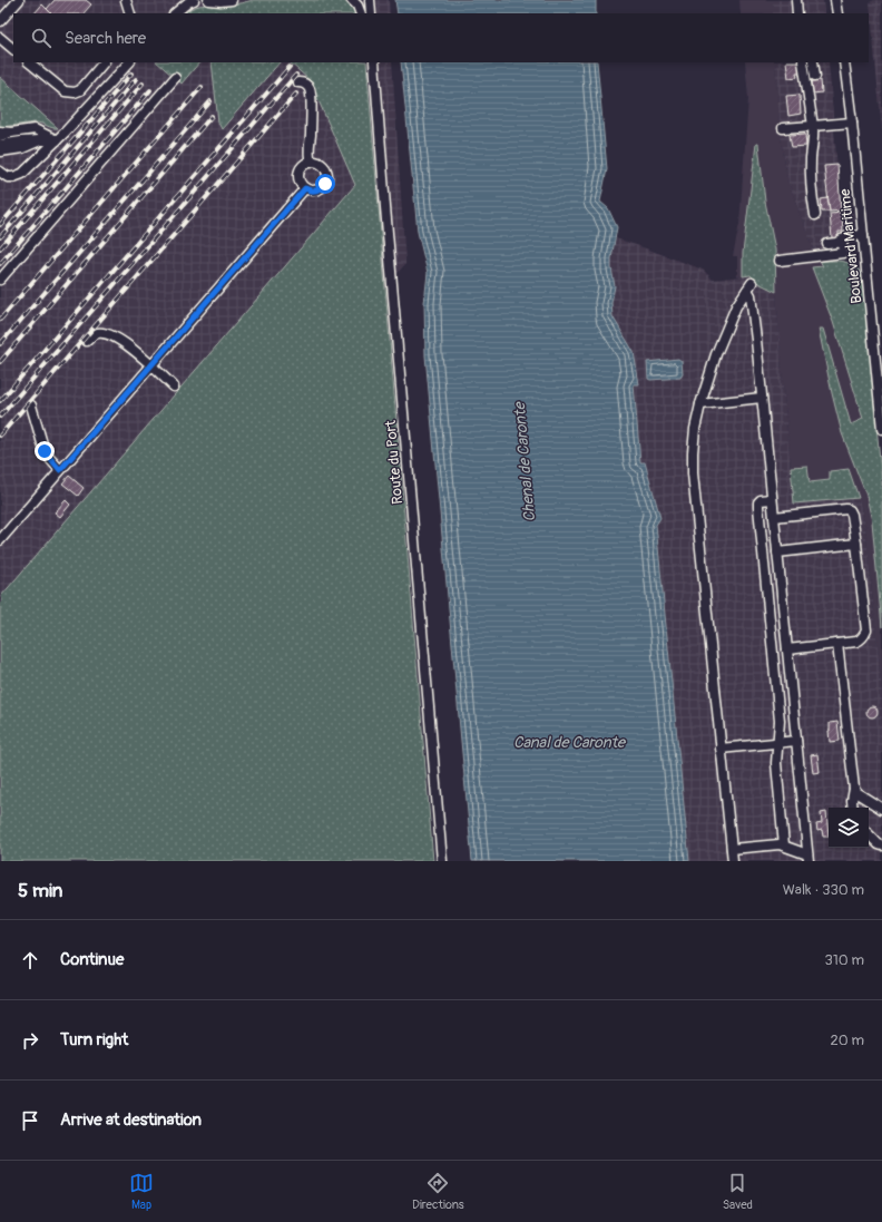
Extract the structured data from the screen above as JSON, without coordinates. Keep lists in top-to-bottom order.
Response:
{
  "streets": {
    "street": ["Boulevard Maritime", "Route du Port"]
  },
  "water": ["Chenal de Caronte", "Canal de Caronte"],
  "page": {
    "search": "Search here",
    "heading": ["5 min", "Walk · 330 m"],
    "list": [
      ["Continue", "310 m"],
      ["Turn right", "20 m"],
      "Arrive at destination"
    ],
    "nav": ["Map", "Directions", "Saved"]
  }
}
